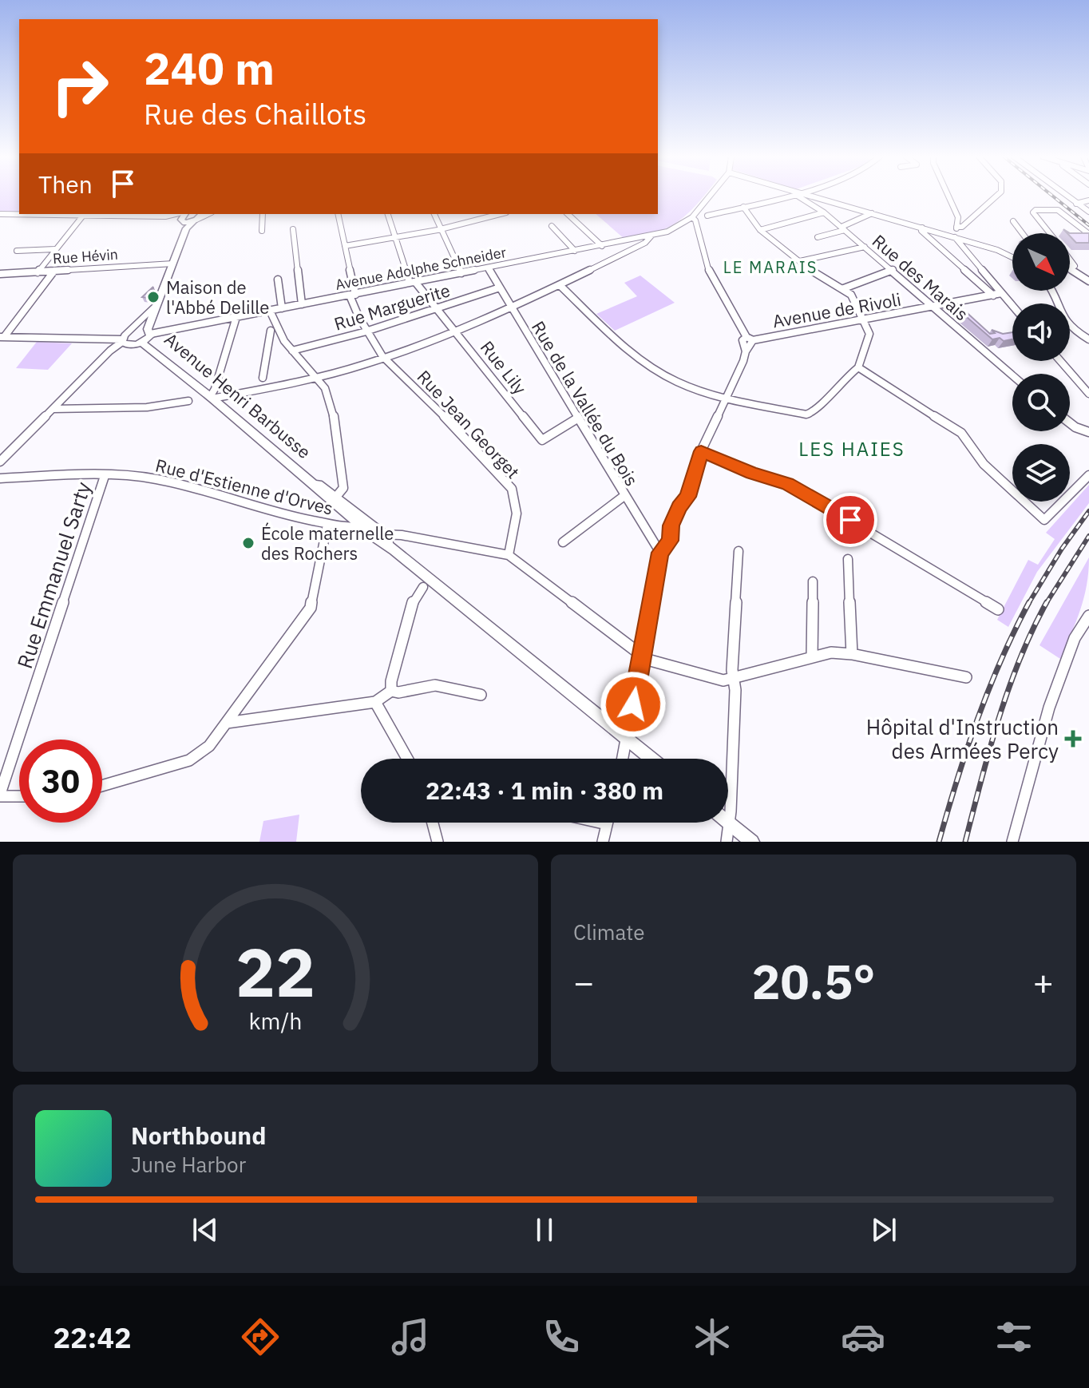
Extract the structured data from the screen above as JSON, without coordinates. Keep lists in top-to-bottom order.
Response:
{
  "streets": {
    "main road": ["Avenue Henri Barbusse"],
    "street": [
      "Rue Hévin",
      "Avenue Adolphe Schneider",
      "Rue des Marais",
      "Rue Marguerite",
      "Avenue de Rivoli",
      "Rue Lily",
      "Rue de la Vallée du Bois",
      "Rue Jean Georget",
      "Rue d'Estienne d'Orves",
      "Rue Emmanuel Sarty"
    ]
  },
  "crossings": [
    ["Avenue Adolphe Schneider", "Rue Lily"],
    ["Avenue Adolphe Schneider", "Rue de la Vallée du Bois"],
    ["Avenue Adolphe Schneider", "Rue Jean Georget"],
    ["Rue des Marais", "Avenue de Rivoli"],
    ["Rue Marguerite", "Rue Lily"],
    ["Rue Marguerite", "Rue de la Vallée du Bois"],
    ["Rue Marguerite", "Rue Jean Georget"],
    ["Rue Lily", "Rue de la Vallée du Bois"],
    ["Avenue Henri Barbusse", "Rue d'Estienne d'Orves"],
    ["Rue d'Estienne d'Orves", "Rue Emmanuel Sarty"]
  ],
  "districts": ["LE MARAIS", "LES HAIES"],
  "places": {
    "other": ["Maison de l'Abbé Delille", "École maternelle des Rochers"],
    "health": ["Hôpital d'Instruction des Armées Percy"]
  },
  "north": "bottom right",
  "page": {
    "turn": ["240 m", "Rue des Chaillots"],
    "then": "Then",
    "limit": "30",
    "trip": "22:43 · 1 min · 380 m",
    "tile": "Climate",
    "heat": ["−", "20.5°", "+"],
    "song": ["Northbound", "June Harbor"],
    "tabs": "22:42",
    "gauge": ["22", "km/h"]
  }
}
